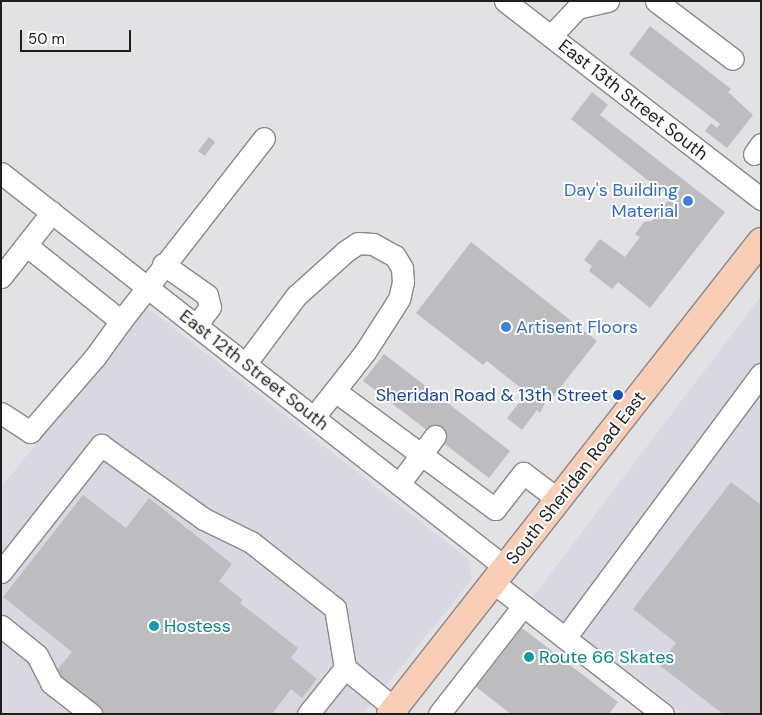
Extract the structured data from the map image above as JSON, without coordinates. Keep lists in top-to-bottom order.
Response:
{
  "streets": {
    "main road": ["South Sheridan Road East"],
    "street": ["East 13th Street South", "East 12th Street South"]
  },
  "crossings": [
    ["East 12th Street South", "South Sheridan Road East"]
  ],
  "places": [
    "Day's Building Material",
    "Artisent Floors",
    "Sheridan Road & 13th Street",
    "Hostess",
    "Route 66 Skates"
  ],
  "scale_bar": "50 m"
}
